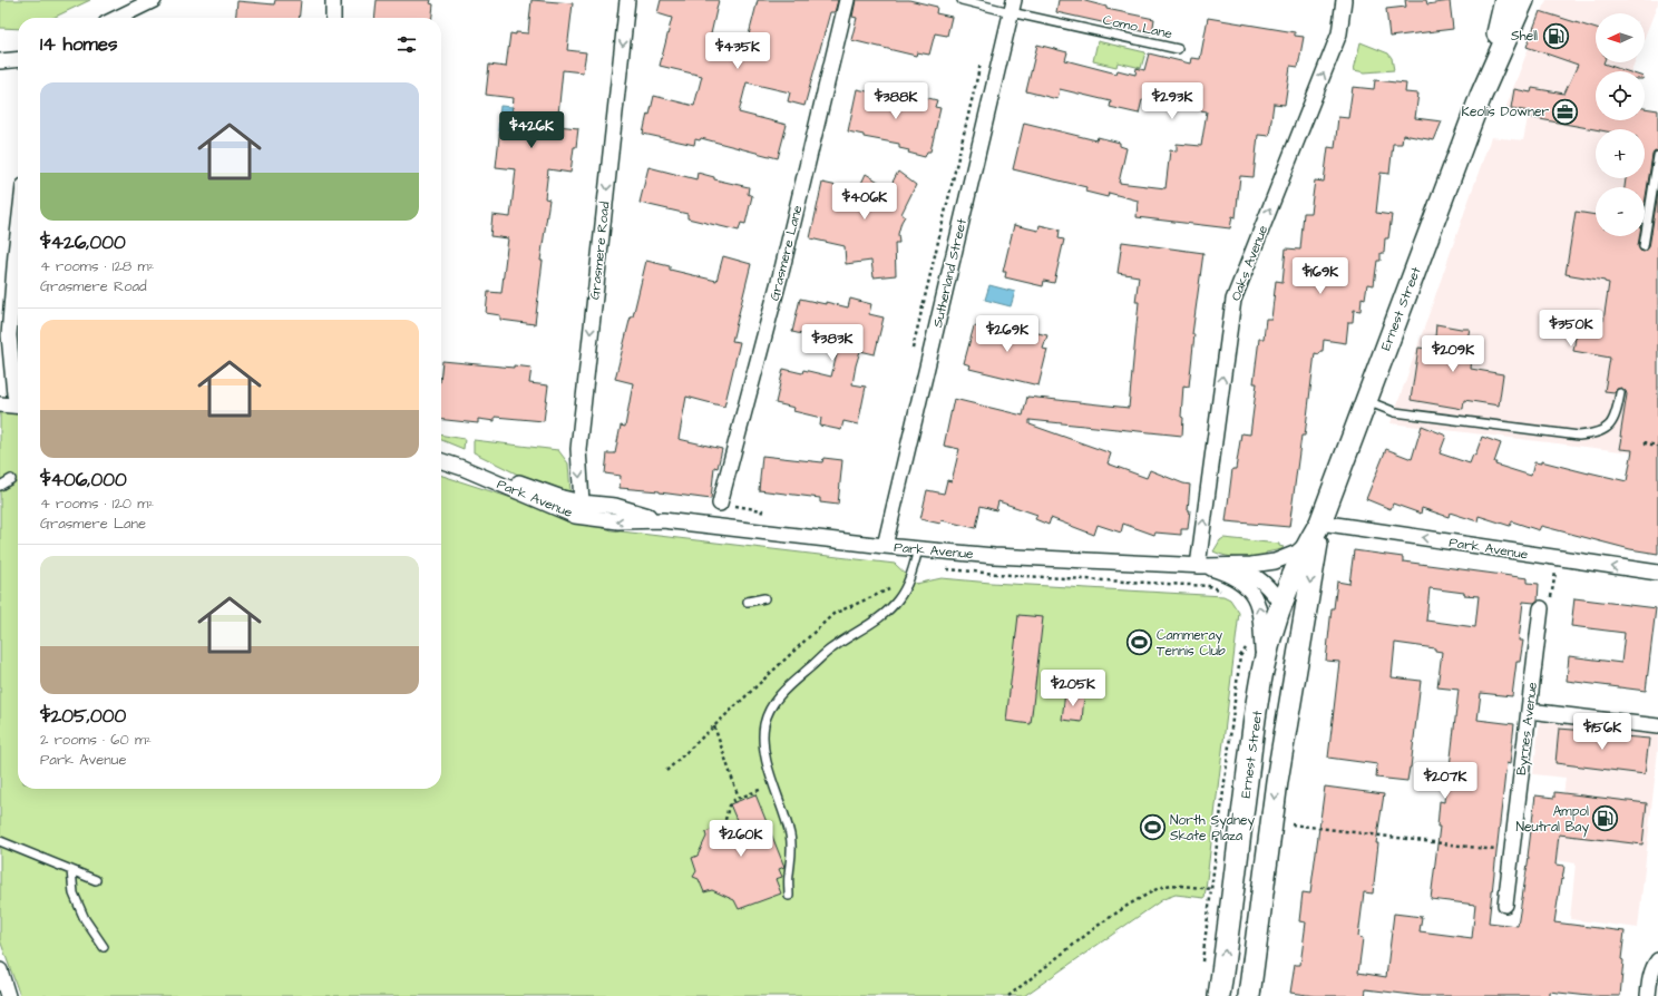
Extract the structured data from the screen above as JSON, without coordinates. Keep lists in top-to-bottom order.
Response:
{
  "streets": {
    "main road": ["Ernest Street"],
    "street": [
      "Grasmere Road",
      "Grasmere Lane",
      "Oaks Avenue",
      "Sutherland Street",
      "Park Avenue",
      "Byrnes Avenue"
    ],
    "lane": ["Como Lane"]
  },
  "crossings": [
    ["Como Lane", "Sutherland Street"],
    ["Grasmere Road", "Park Avenue"],
    ["Oaks Avenue", "Park Avenue"],
    ["Sutherland Street", "Park Avenue"],
    ["Ernest Street", "Park Avenue"]
  ],
  "one_way": ["Grasmere Road", "Oaks Avenue"],
  "places": {
    "fuel station": ["Shell", "Ampol Neutral Bay"],
    "office": ["Keolis Downer"],
    "sports": ["Cammeray Tennis Club", "North Sydney Skate Plaza"]
  },
  "north": "left",
  "page": {
    "map_buttons": ["+", "−"],
    "heading": "14 homes",
    "price": [
      "$435K",
      "$388K",
      "$293K",
      "$426K",
      "$406K",
      "$169K",
      "$350K",
      "$269K",
      "$383K",
      "$209K",
      "$205K",
      "$156K",
      "$207K",
      "$260K"
    ],
    "list": [
      {
        "name": "$426,000",
        "note": "4 rooms · 128 m² · Grasmere Road"
      },
      {
        "name": "$406,000",
        "note": "4 rooms · 120 m² · Grasmere Lane"
      },
      {
        "name": "$205,000",
        "note": "2 rooms · 60 m² · Park Avenue"
      }
    ]
  }
}
